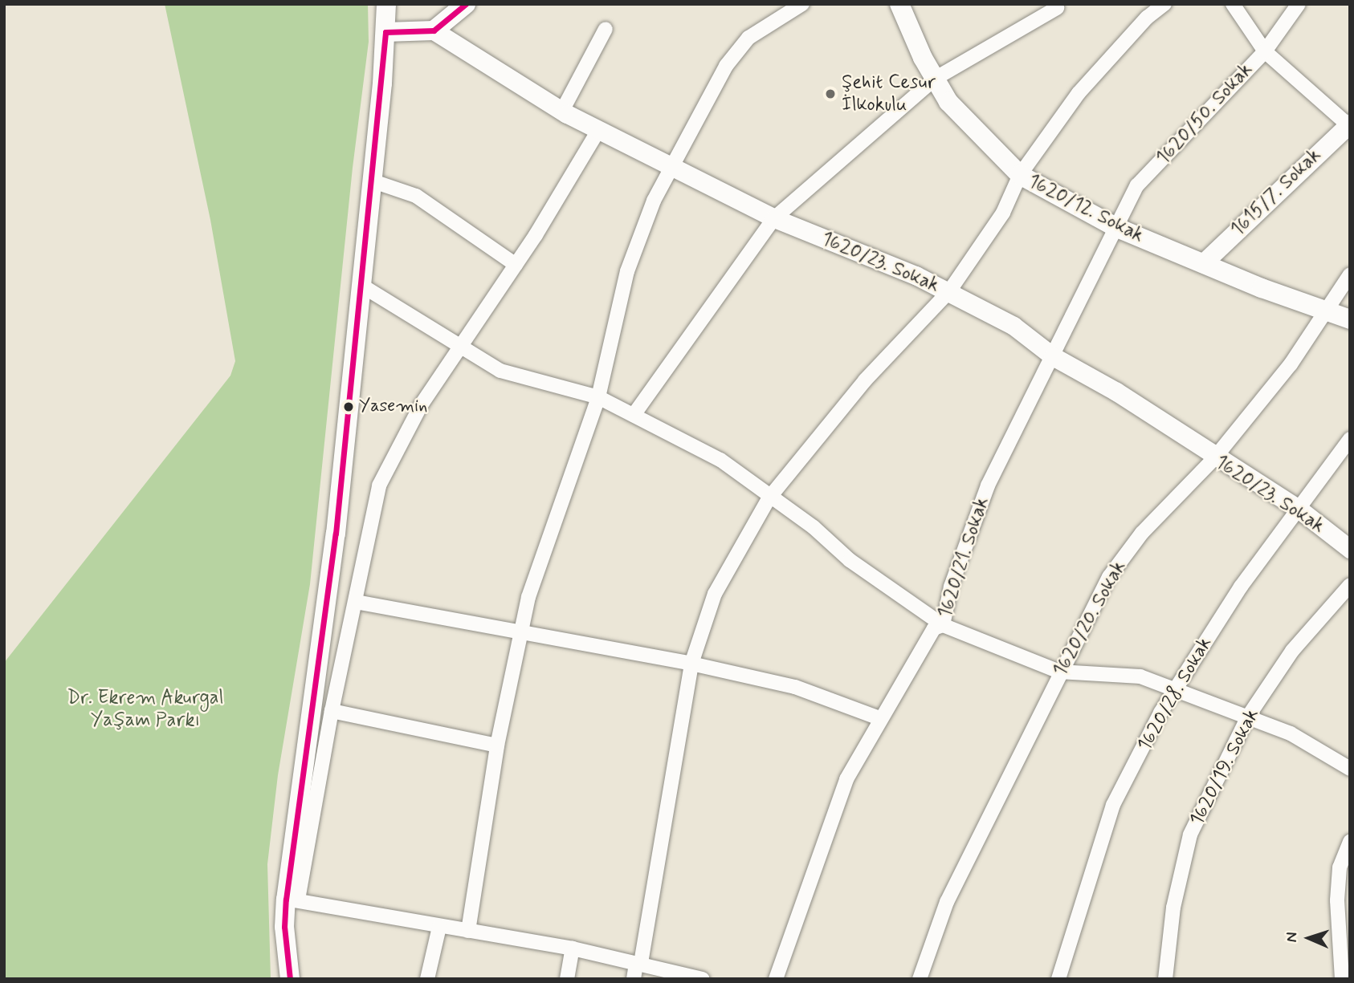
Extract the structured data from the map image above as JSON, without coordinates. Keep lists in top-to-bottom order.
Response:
{
  "streets": {
    "main road": ["1620/12. Sokak"],
    "street": [
      "1620/50. Sokak",
      "1615/7. Sokak",
      "1620/23. Sokak",
      "1620/21. Sokak",
      "1620/20. Sokak",
      "1620/28. Sokak",
      "1620/19. Sokak"
    ]
  },
  "crossings": [
    ["1620/50. Sokak", "1620/12. Sokak"],
    ["1620/50. Sokak", "1620/21. Sokak"],
    ["1615/7. Sokak", "1620/12. Sokak"],
    ["1620/12. Sokak", "1620/21. Sokak"],
    ["1620/12. Sokak", "1620/20. Sokak"],
    ["1620/23. Sokak", "1620/21. Sokak"],
    ["1620/23. Sokak", "1620/20. Sokak"],
    ["1620/23. Sokak", "1620/28. Sokak"]
  ],
  "parks": ["Dr. Ekrem Akurgal Yaşam Parkı"],
  "places": ["Şehit Cesur İlkokulu", "Yasemin"],
  "north": "left"
}
